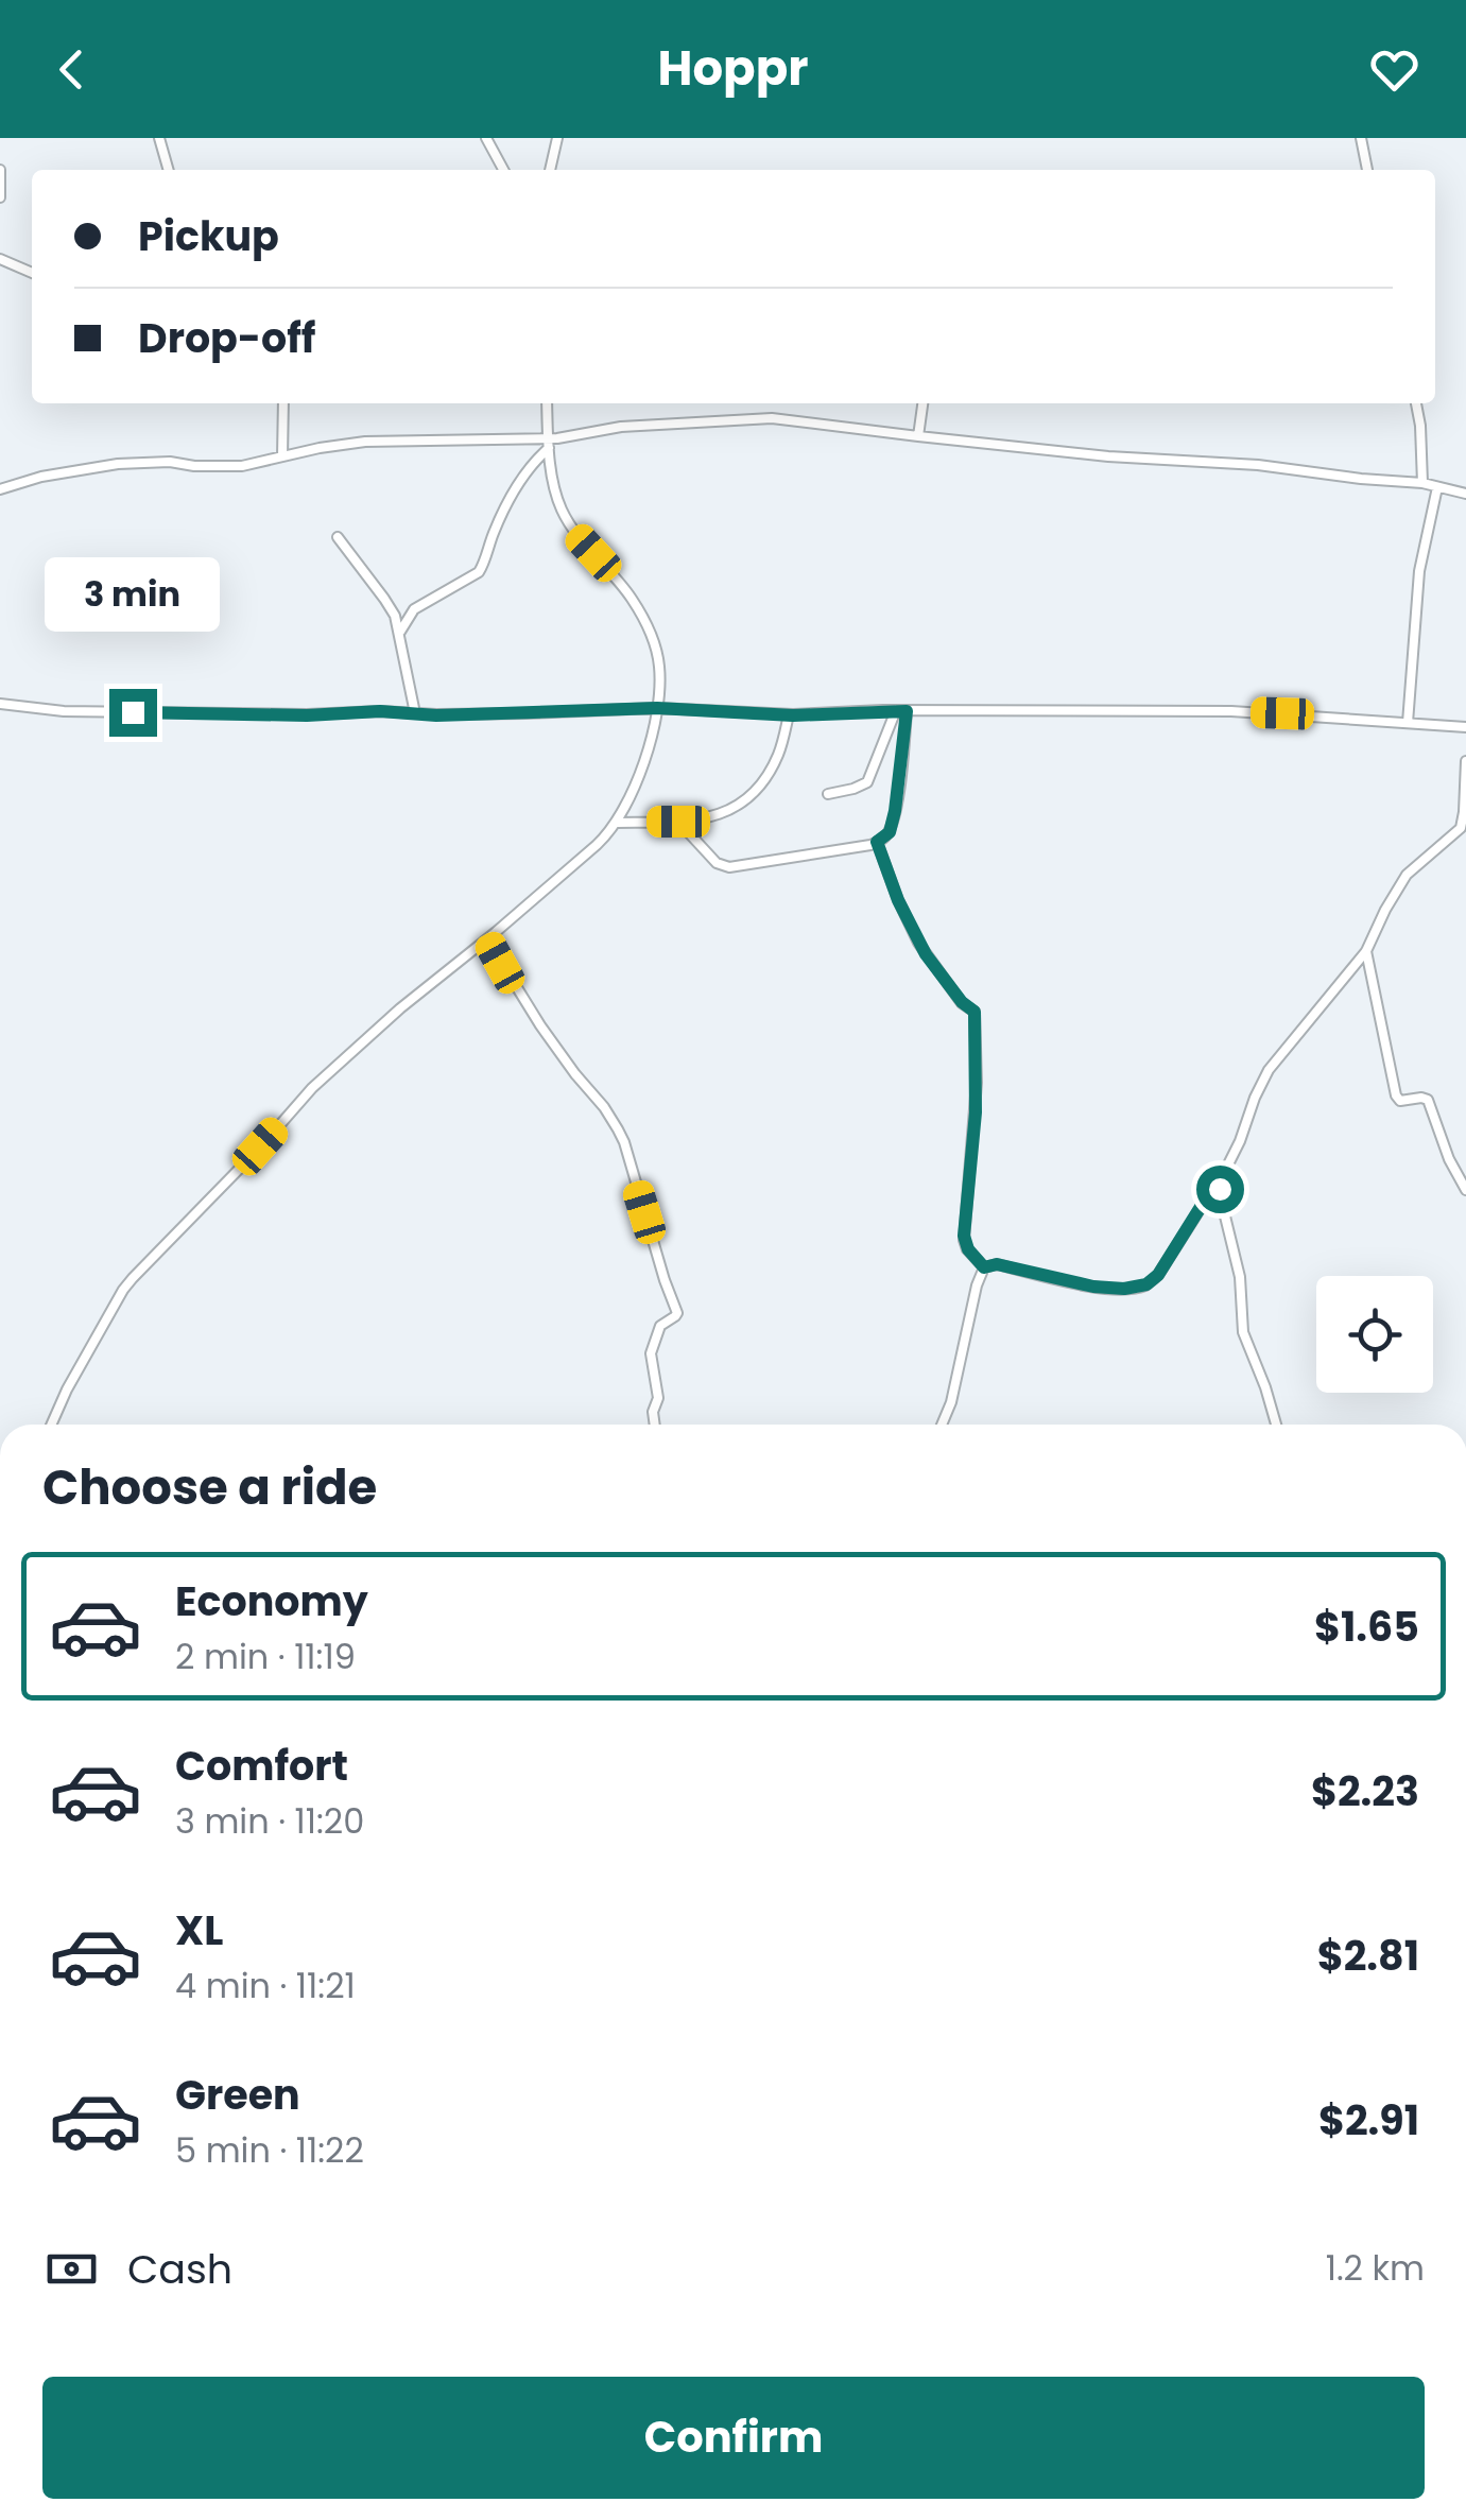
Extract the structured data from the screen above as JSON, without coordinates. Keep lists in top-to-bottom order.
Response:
{
  "page": {
    "header": "Hoppr",
    "banner": ["Pickup", "Drop-off"],
    "bubble": "3 min",
    "heading": "Choose a ride",
    "list": [
      {
        "name": "Economy",
        "note": "2 min · 11:19",
        "value": "$1.65"
      },
      {
        "name": "Comfort",
        "note": "3 min · 11:20",
        "value": "$2.23"
      },
      {
        "name": "XL",
        "note": "4 min · 11:21",
        "value": "$2.81"
      },
      {
        "name": "Green",
        "note": "5 min · 11:22",
        "value": "$2.91"
      }
    ],
    "pay": ["Cash", "1.2 km"],
    "buttons": "Confirm"
  }
}
